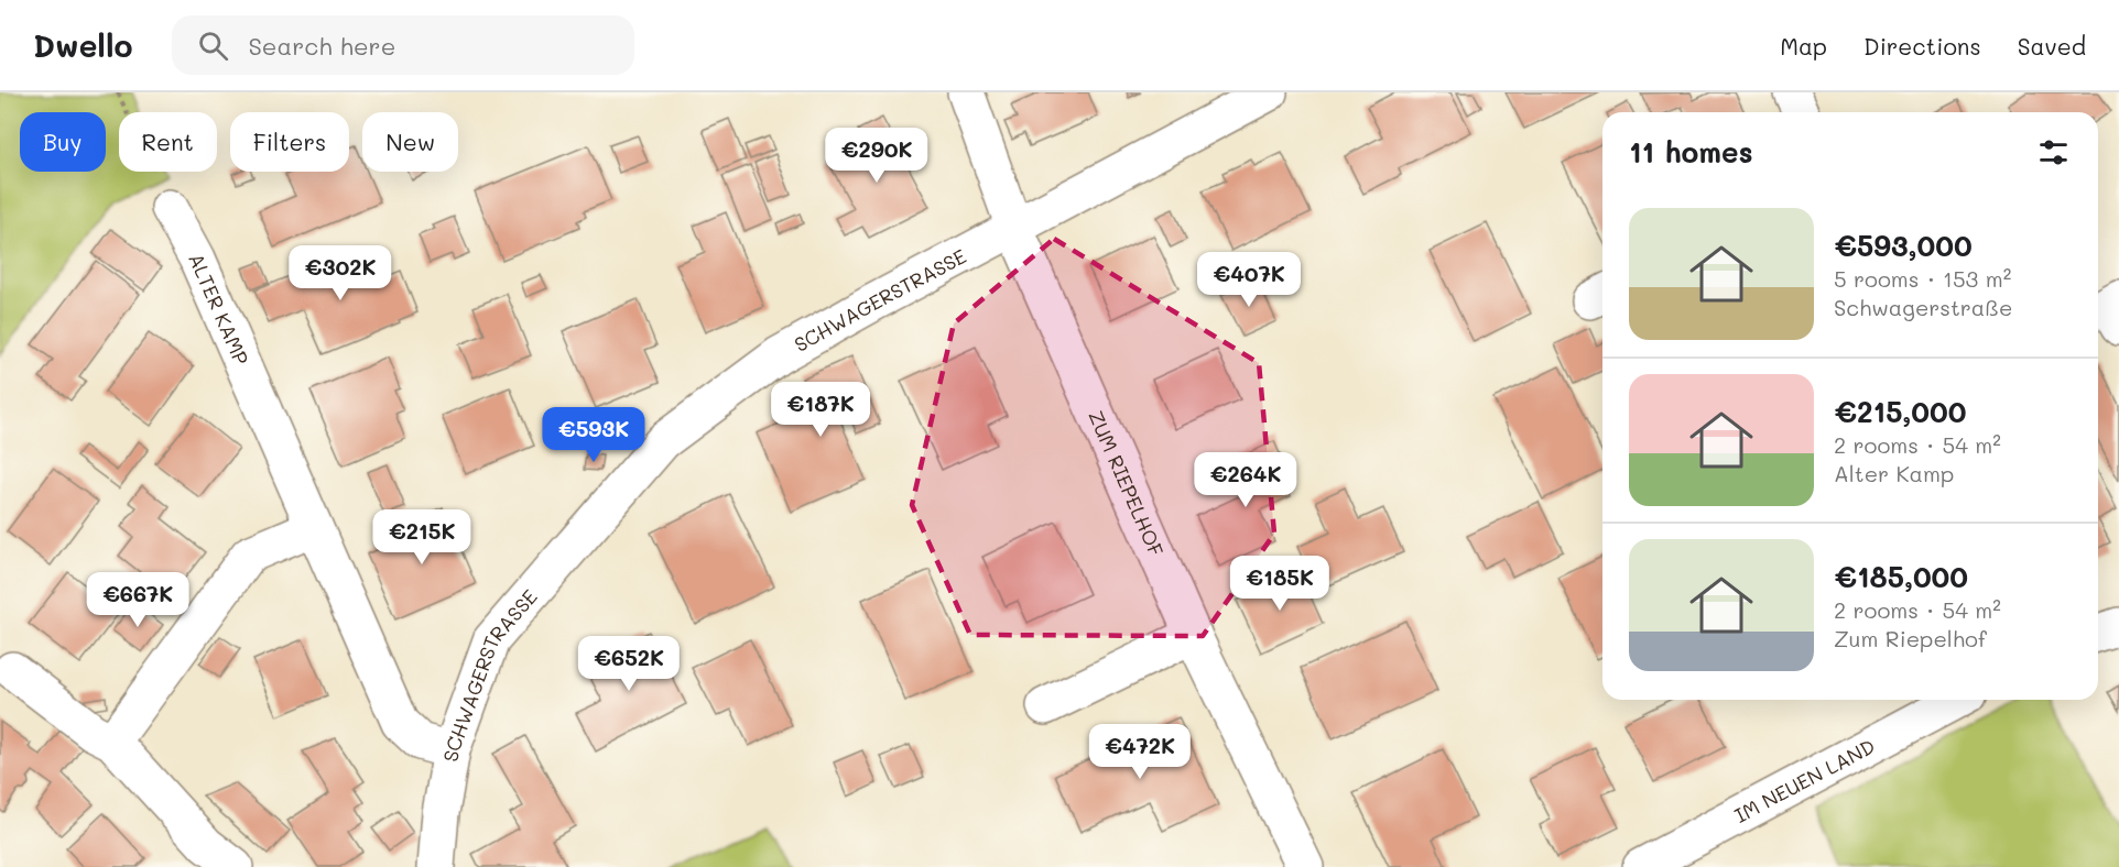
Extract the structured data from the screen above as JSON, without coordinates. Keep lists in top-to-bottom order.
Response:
{
  "streets": {
    "street": [
      "SCHWAGERSTRASSE",
      "ALTER KAMP",
      "ZUM RIEPELHOF",
      "IM NEUEN LAND"
    ]
  },
  "crossings": [
    ["SCHWAGERSTRASSE", "ALTER KAMP"],
    ["SCHWAGERSTRASSE", "ZUM RIEPELHOF"]
  ],
  "page": {
    "header": "Dwello",
    "search": "Search here",
    "nav": ["Map", "Directions", "Saved"],
    "chip": [
      "Buy",
      "Rent",
      "Filters",
      "New"
    ],
    "heading": "11 homes",
    "price": [
      "€290K",
      "€302K",
      "€407K",
      "€187K",
      "€593K",
      "€264K",
      "€215K",
      "€185K",
      "€667K",
      "€652K",
      "€472K"
    ],
    "list": [
      {
        "name": "€593,000",
        "note": "5 rooms · 153 m² · Schwagerstraße"
      },
      {
        "name": "€215,000",
        "note": "2 rooms · 54 m² · Alter Kamp"
      },
      {
        "name": "€185,000",
        "note": "2 rooms · 54 m² · Zum Riepelhof"
      }
    ]
  }
}
